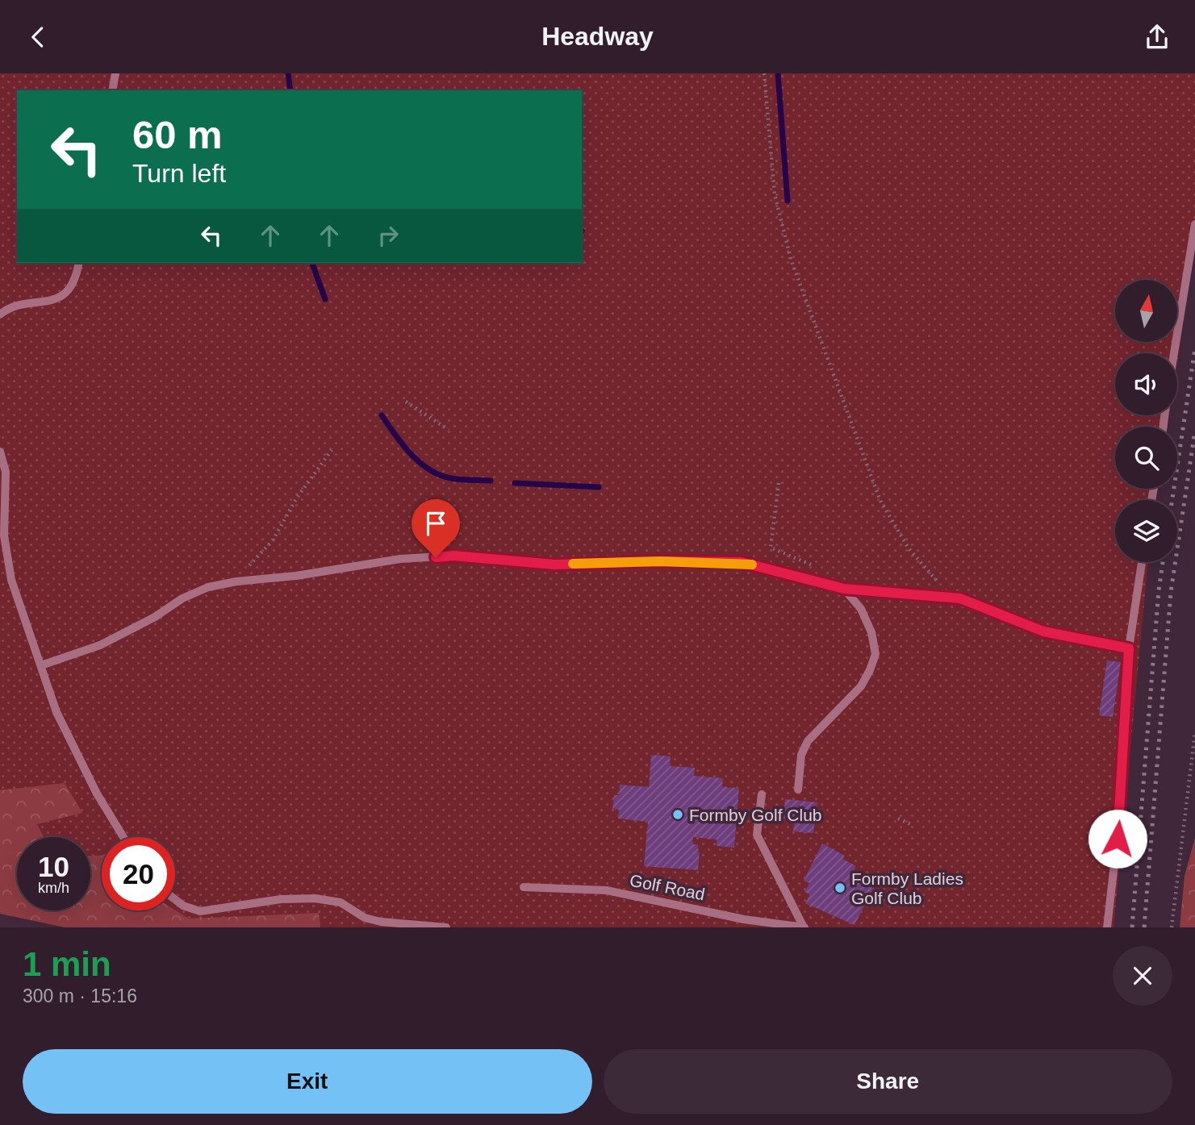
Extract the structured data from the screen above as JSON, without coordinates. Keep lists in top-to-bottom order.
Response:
{
  "streets": {
    "lane": ["Golf Road"]
  },
  "places": ["Formby Golf Club", "Formby Ladies Golf Club"],
  "north": "top",
  "page": {
    "header": "Headway",
    "turn": ["60 m", "Turn left"],
    "speed": "10 km/h",
    "limit": "20",
    "heading": ["1 min", "300 m · 15:16"],
    "buttons": ["Exit", "Share"]
  }
}
